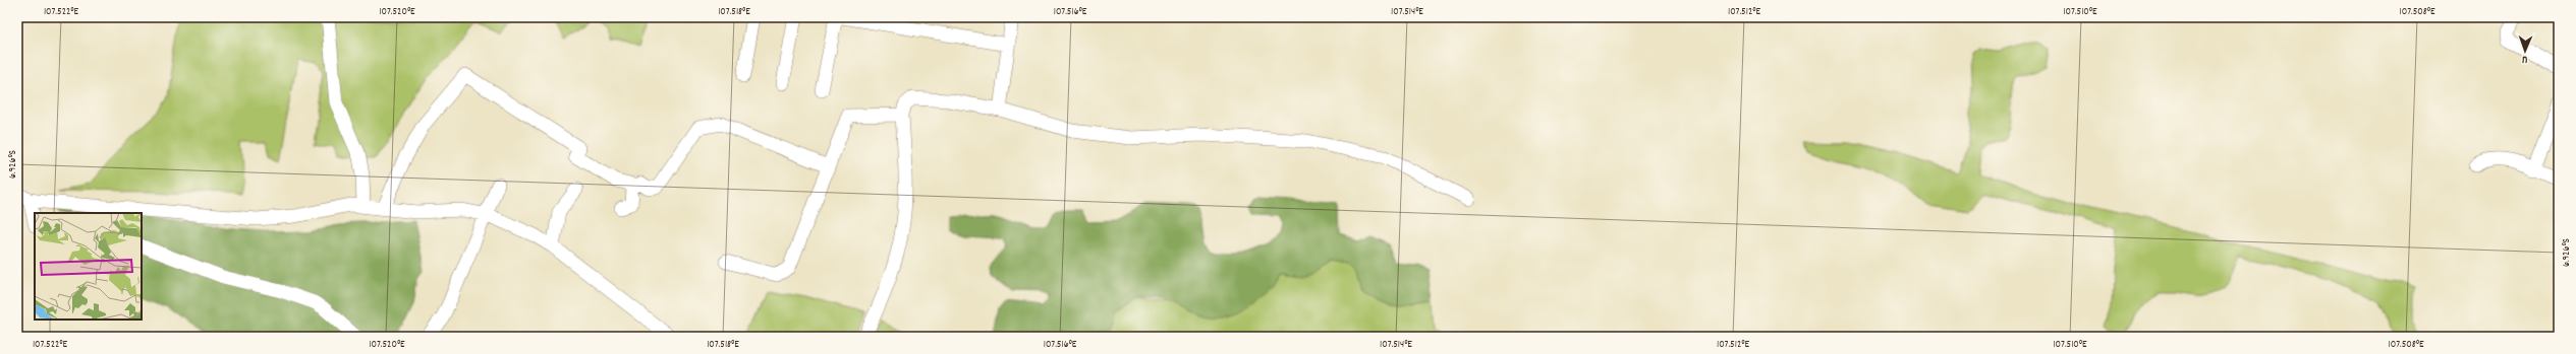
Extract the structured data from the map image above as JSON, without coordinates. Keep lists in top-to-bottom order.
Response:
{
  "north": "bottom",
  "coordinates": [
    "107.522°E",
    "107.520°E",
    "107.518°E",
    "107.516°E",
    "107.514°E",
    "107.512°E",
    "107.510°E",
    "107.508°E",
    "6.926°S"
  ]
}
